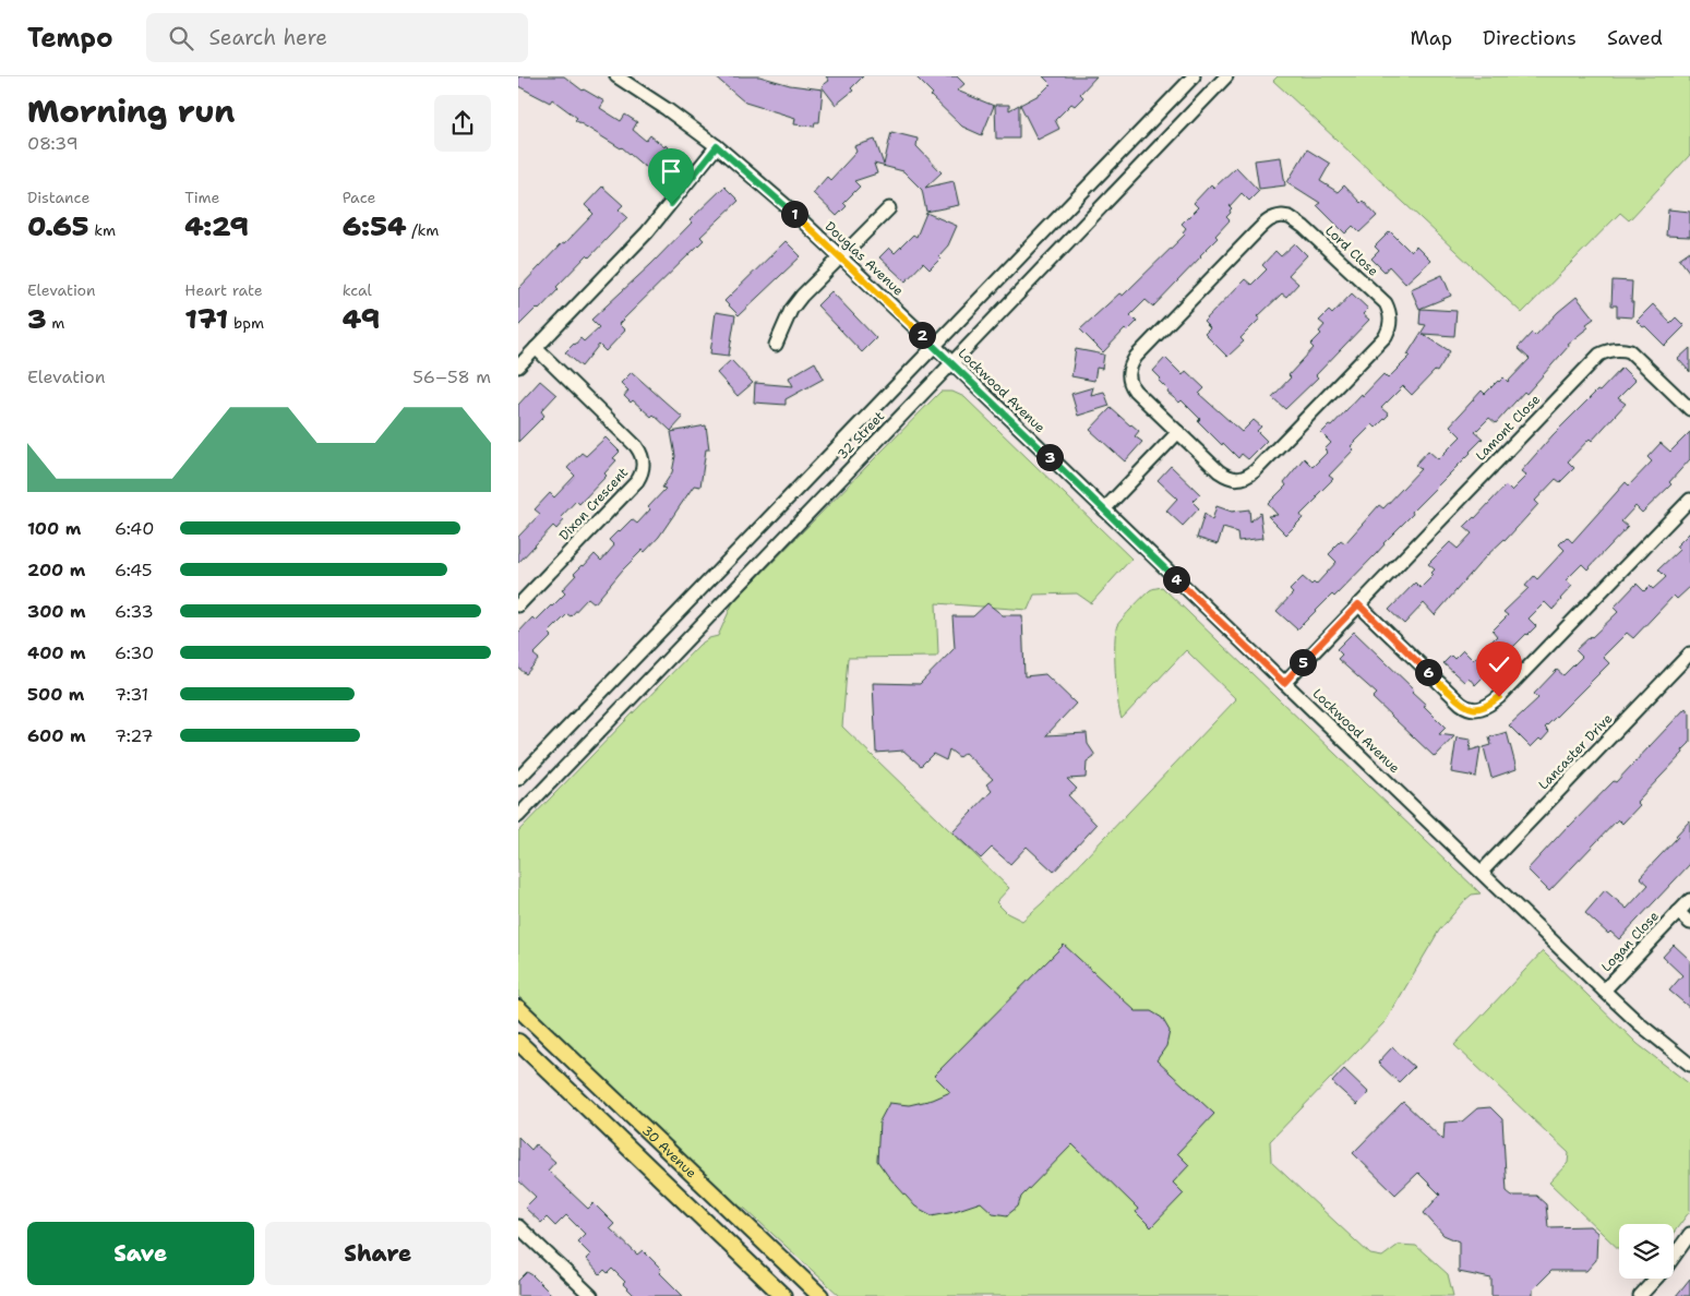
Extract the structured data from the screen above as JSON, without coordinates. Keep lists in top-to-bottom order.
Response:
{
  "streets": {
    "main road": ["30 Avenue"],
    "street": [
      "Lord Close",
      "Douglas Avenue",
      "Lockwood Avenue",
      "Lamont Close",
      "32 Street",
      "Dixon Crescent",
      "Lancaster Drive",
      "Logan Close"
    ]
  },
  "crossings": [
    ["Douglas Avenue", "Lockwood Avenue"],
    ["Douglas Avenue", "32 Street"],
    ["Lockwood Avenue", "Lamont Close"],
    ["Lockwood Avenue", "32 Street"],
    ["Lockwood Avenue", "Lancaster Drive"],
    ["Lockwood Avenue", "Logan Close"]
  ],
  "page": {
    "header": "Tempo",
    "search": "Search here",
    "nav": ["Map", "Directions", "Saved"],
    "heading": ["Morning run", "08:39"],
    "stats": [
      ["Distance", "0.65 km"],
      ["Time", "4:29"],
      ["Pace", "6:54 /km"],
      ["Elevation", "3 m"],
      ["Heart rate", "171 bpm"],
      ["kcal", "49"]
    ],
    "pins": [
      "1",
      "2",
      "3",
      "4",
      "5",
      "6"
    ],
    "chart": ["Elevation", "56–58 m"],
    "list": [
      {
        "name": "100 m",
        "note": "6:40"
      },
      {
        "name": "200 m",
        "note": "6:45"
      },
      {
        "name": "300 m",
        "note": "6:33"
      },
      {
        "name": "400 m",
        "note": "6:30"
      },
      {
        "name": "500 m",
        "note": "7:31"
      },
      {
        "name": "600 m",
        "note": "7:27"
      }
    ],
    "buttons": ["Save", "Share"]
  }
}
